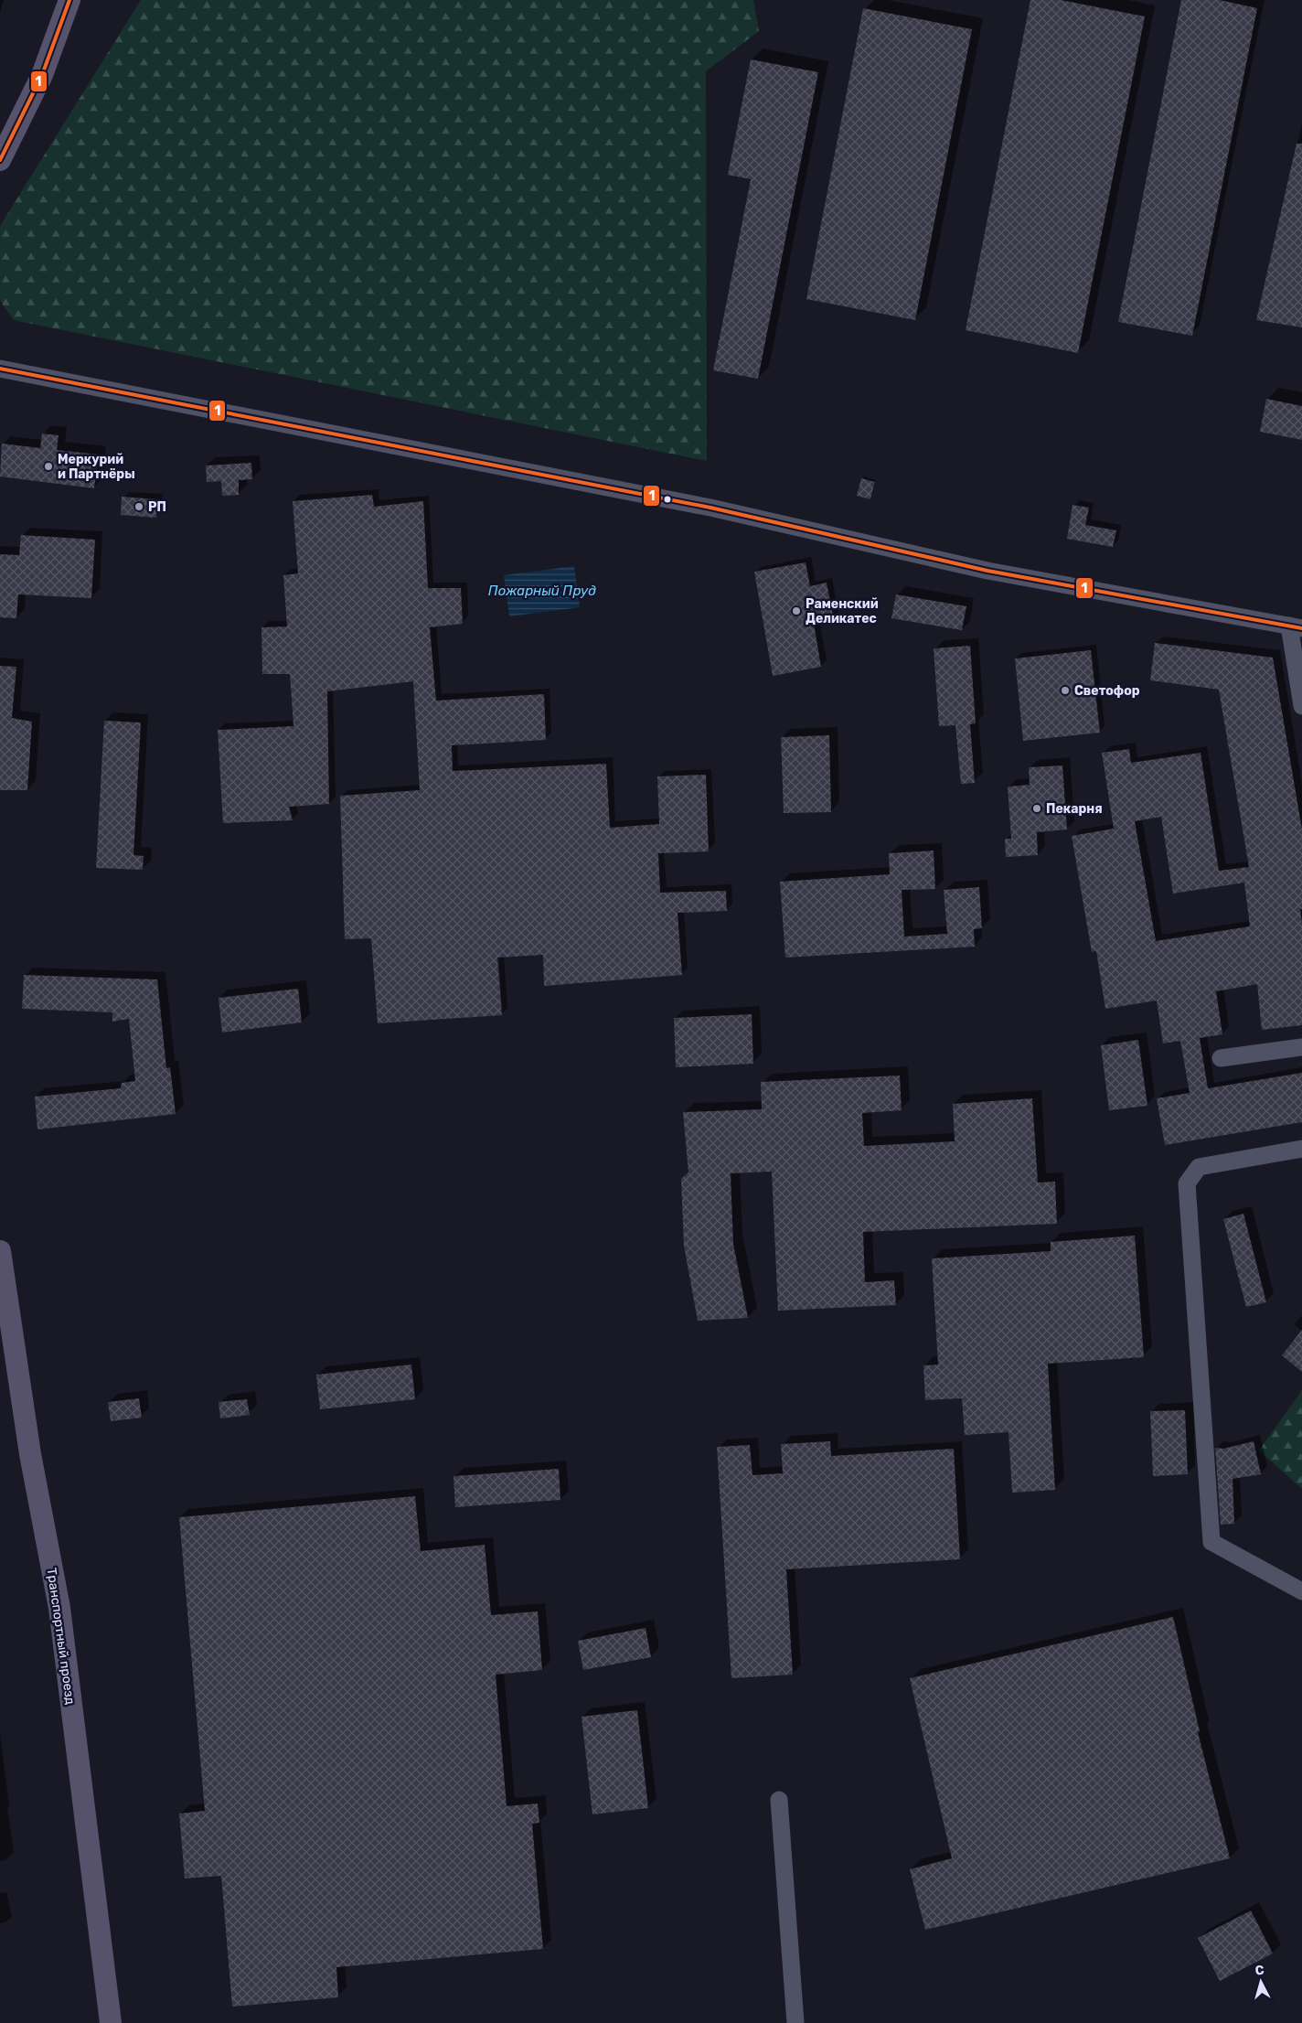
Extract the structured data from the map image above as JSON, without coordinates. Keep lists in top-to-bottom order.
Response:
{
  "streets": {
    "main road": ["Транспортный проезд"]
  },
  "water": ["Пожарный Пруд"],
  "places": [
    "Меркурий и Партнёры",
    "РП",
    "Раменский Деликатес",
    "Светофор",
    "Пекарня"
  ],
  "lines": ["transit line 1"],
  "north": "top"
}
